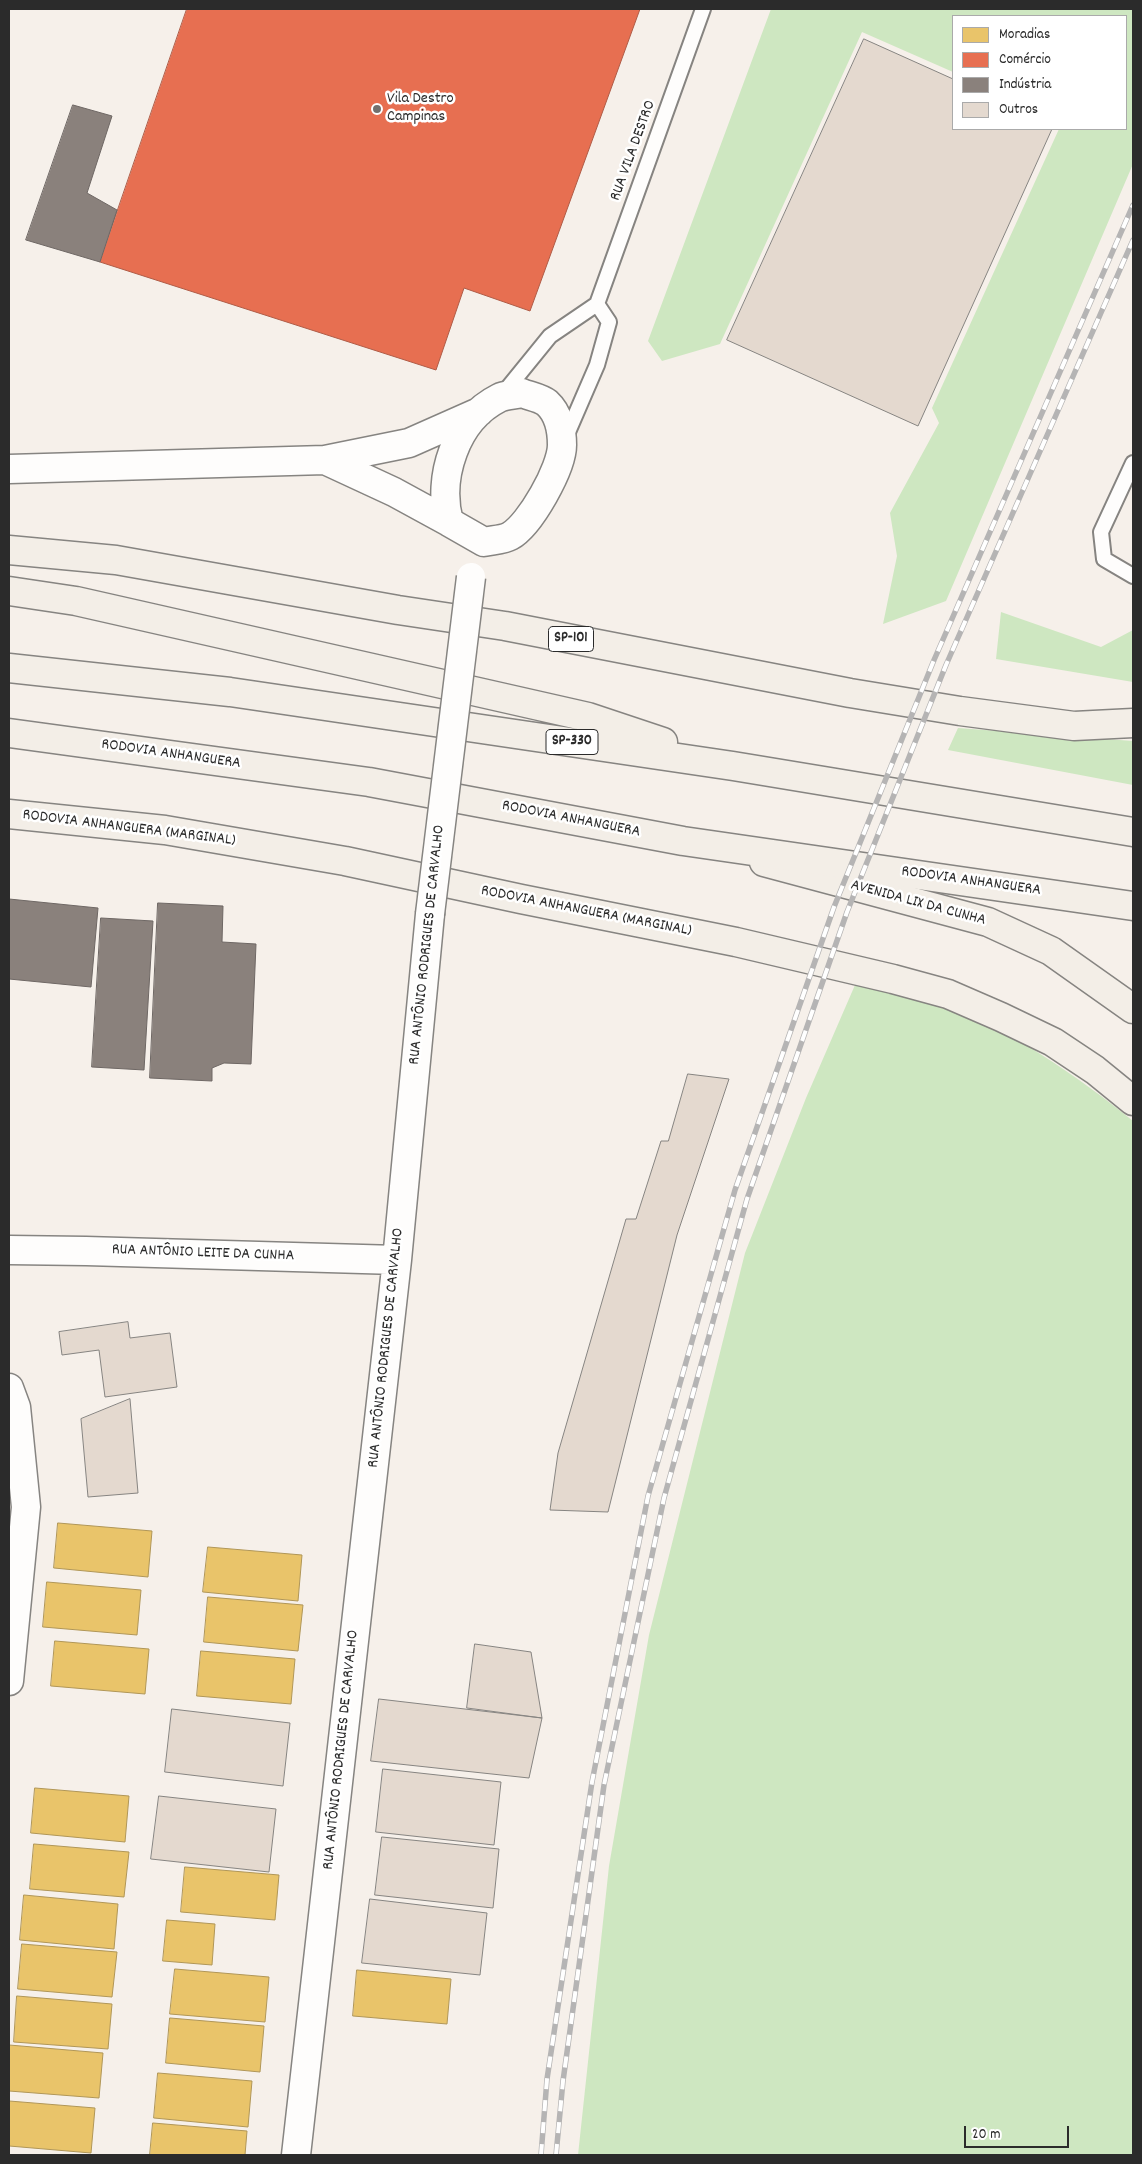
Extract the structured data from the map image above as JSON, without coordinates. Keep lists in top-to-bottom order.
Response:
{
  "streets": {
    "highway": [
      "SP-101",
      "SP-330",
      "RODOVIA ANHANGUERA",
      "RODOVIA ANHANGUERA (MARGINAL)",
      "AVENIDA LIX DA CUNHA"
    ],
    "street": ["RUA ANTÔNIO RODRIGUES DE CARVALHO", "RUA ANTÔNIO LEITE DA CUNHA"],
    "lane": ["RUA VILA DESTRO"]
  },
  "crossings": [
    ["RODOVIA ANHANGUERA", "AVENIDA LIX DA CUNHA"],
    ["RUA ANTÔNIO RODRIGUES DE CARVALHO", "RUA ANTÔNIO LEITE DA CUNHA"]
  ],
  "places": ["Vila Destro Campinas"],
  "legend": [
    "Moradias",
    "Comércio",
    "Indústria",
    "Outros"
  ],
  "scale_bar": "20 m"
}
